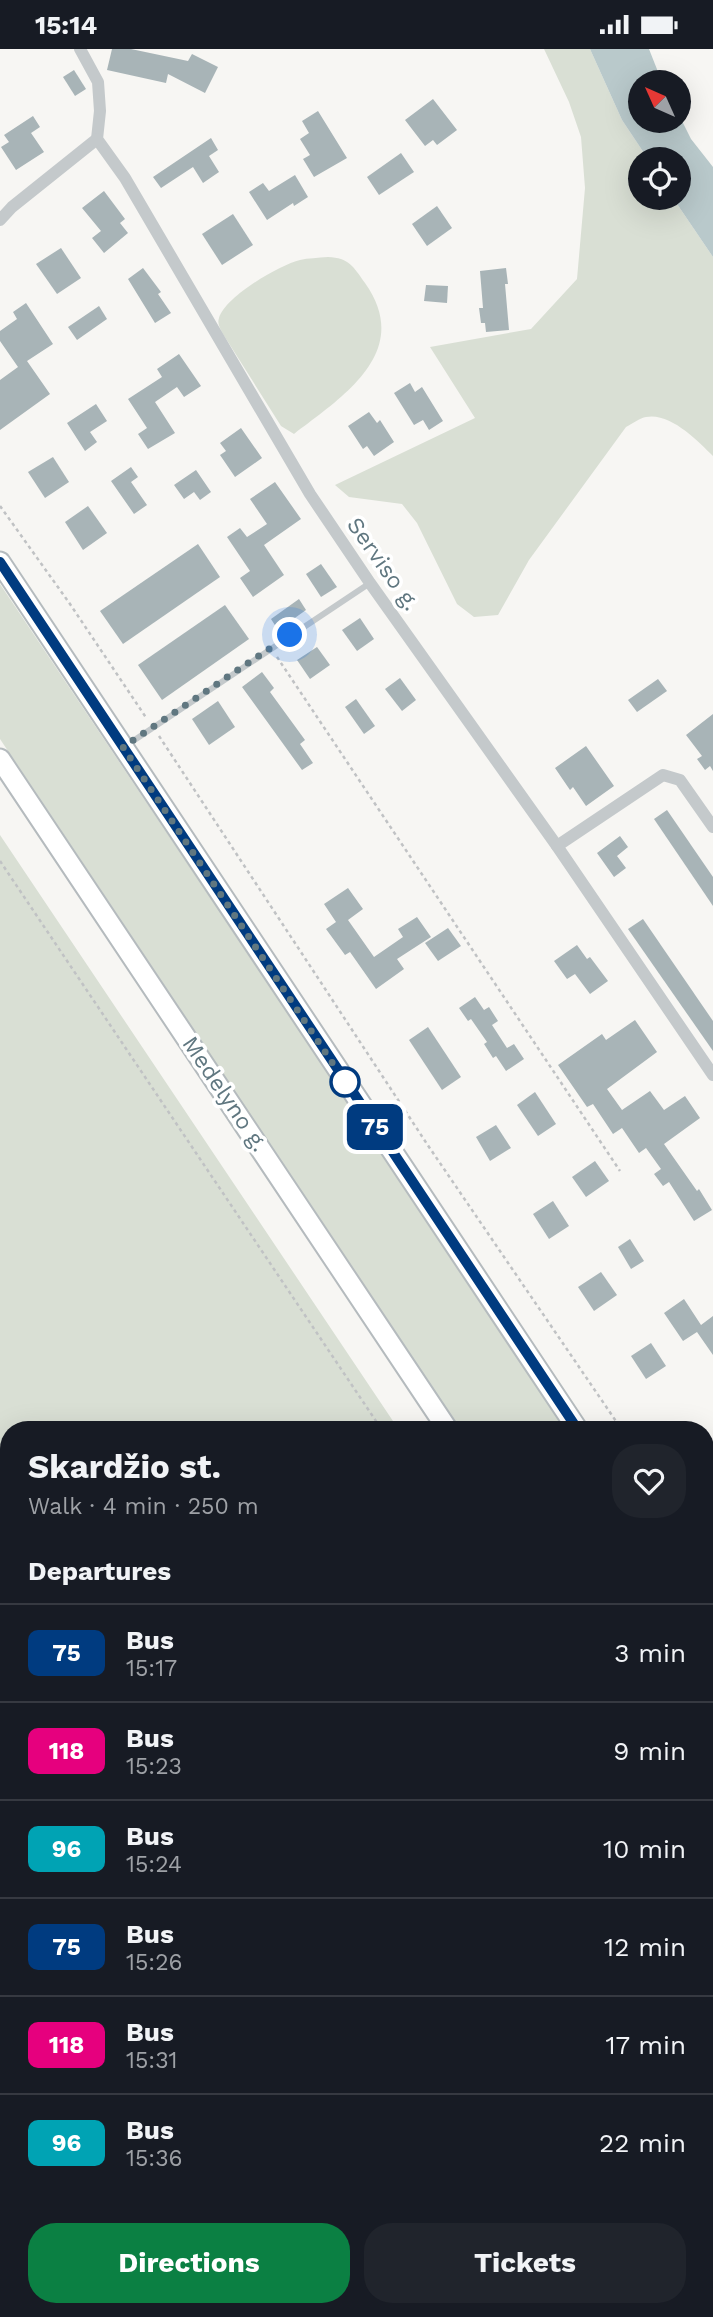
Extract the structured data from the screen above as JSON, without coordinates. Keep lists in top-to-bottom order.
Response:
{
  "streets": {
    "main road": ["Medelyno g."],
    "street": ["Serviso g."]
  },
  "lines": ["bus line 75"],
  "north": "top left",
  "page": {
    "status": "15:14",
    "on_map": "75",
    "heading": [
      ["Skardžio st.", "Walk · 4 min · 250 m"],
      "Departures"
    ],
    "list": [
      {
        "mark": "75",
        "name": "Bus",
        "note": "15:17",
        "value": "3 min"
      },
      {
        "mark": "118",
        "name": "Bus",
        "note": "15:23",
        "value": "9 min"
      },
      {
        "mark": "96",
        "name": "Bus",
        "note": "15:24",
        "value": "10 min"
      },
      {
        "mark": "75",
        "name": "Bus",
        "note": "15:26",
        "value": "12 min"
      },
      {
        "mark": "118",
        "name": "Bus",
        "note": "15:31",
        "value": "17 min"
      },
      {
        "mark": "96",
        "name": "Bus",
        "note": "15:36",
        "value": "22 min"
      }
    ],
    "buttons": ["Directions", "Tickets"]
  }
}
